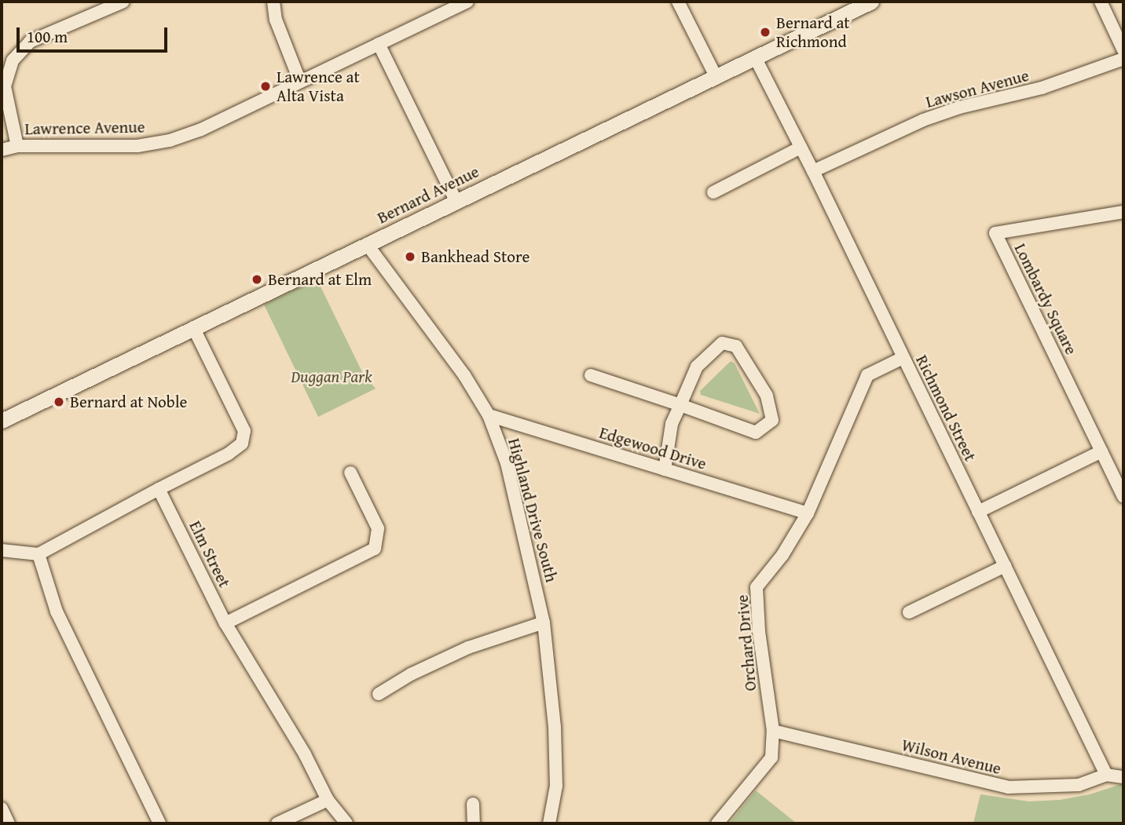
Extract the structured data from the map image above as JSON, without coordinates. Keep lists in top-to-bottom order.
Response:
{
  "streets": {
    "street": [
      "Lawson Avenue",
      "Lawrence Avenue",
      "Bernard Avenue",
      "Lombardy Square",
      "Richmond Street",
      "Edgewood Drive",
      "Highland Drive South",
      "Elm Street",
      "Orchard Drive",
      "Wilson Avenue"
    ]
  },
  "crossings": [
    ["Lawson Avenue", "Richmond Street"],
    ["Bernard Avenue", "Richmond Street"],
    ["Bernard Avenue", "Highland Drive South"],
    ["Richmond Street", "Orchard Drive"],
    ["Richmond Street", "Wilson Avenue"],
    ["Edgewood Drive", "Highland Drive South"],
    ["Edgewood Drive", "Orchard Drive"],
    ["Orchard Drive", "Wilson Avenue"]
  ],
  "parks": ["Duggan Park"],
  "places": [
    "Bernard at Richmond",
    "Lawrence at Alta Vista",
    "Bankhead Store",
    "Bernard at Elm",
    "Bernard at Noble"
  ],
  "scale_bar": "100 m"
}
